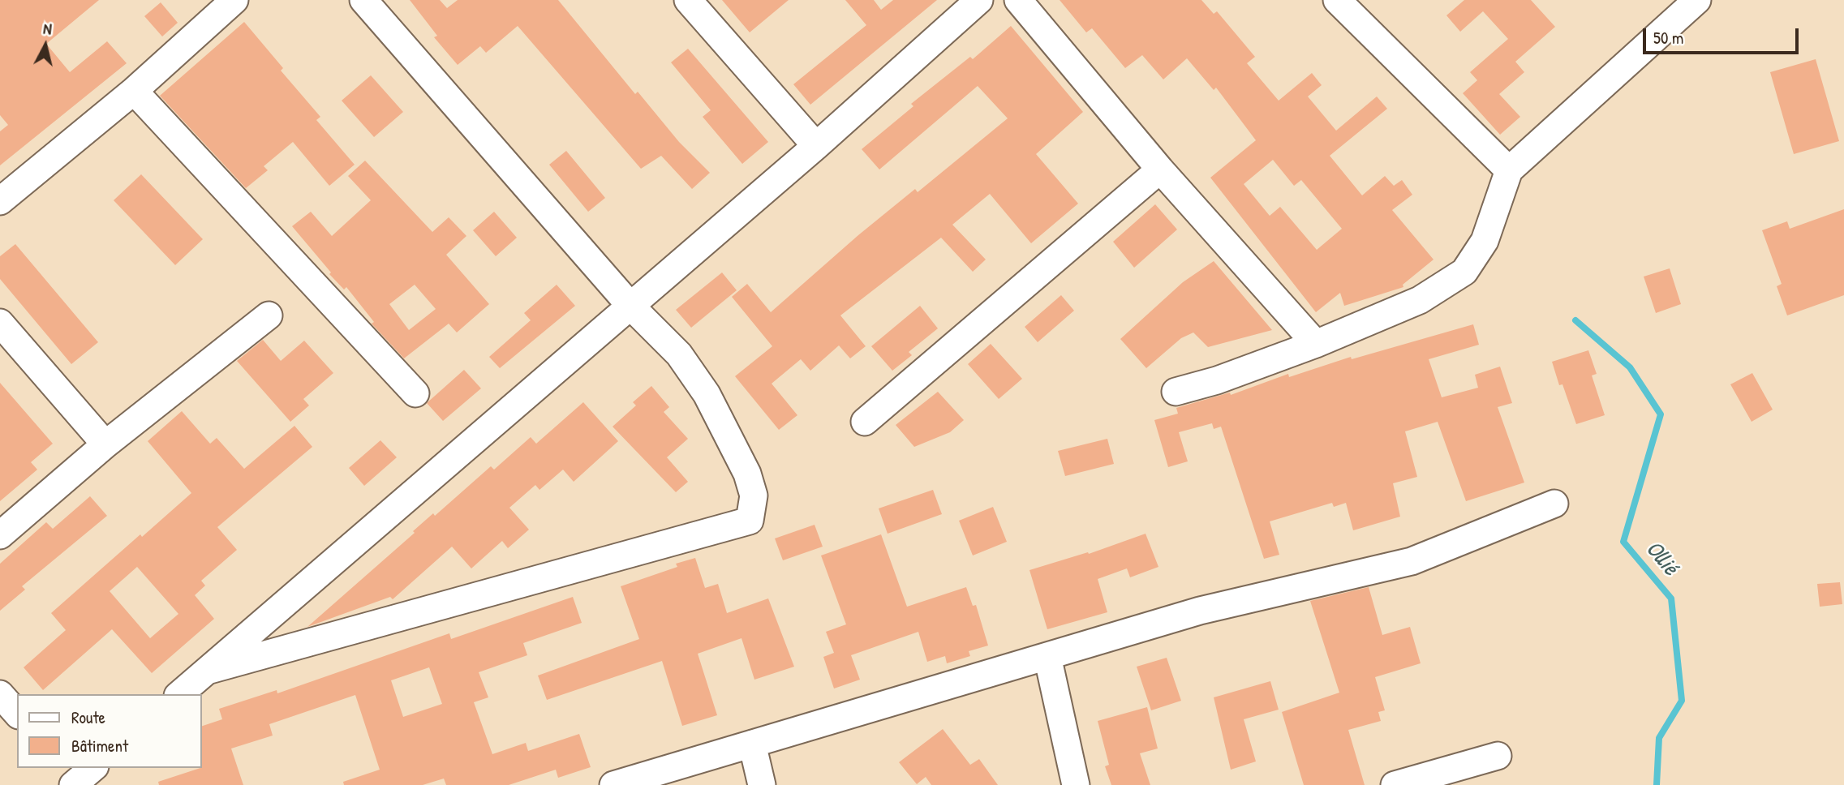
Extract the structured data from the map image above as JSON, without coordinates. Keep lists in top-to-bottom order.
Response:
{
  "water": ["Ollié"],
  "legend": ["Route", "Bâtiment"],
  "scale_bar": "50 m",
  "north": "top"
}
